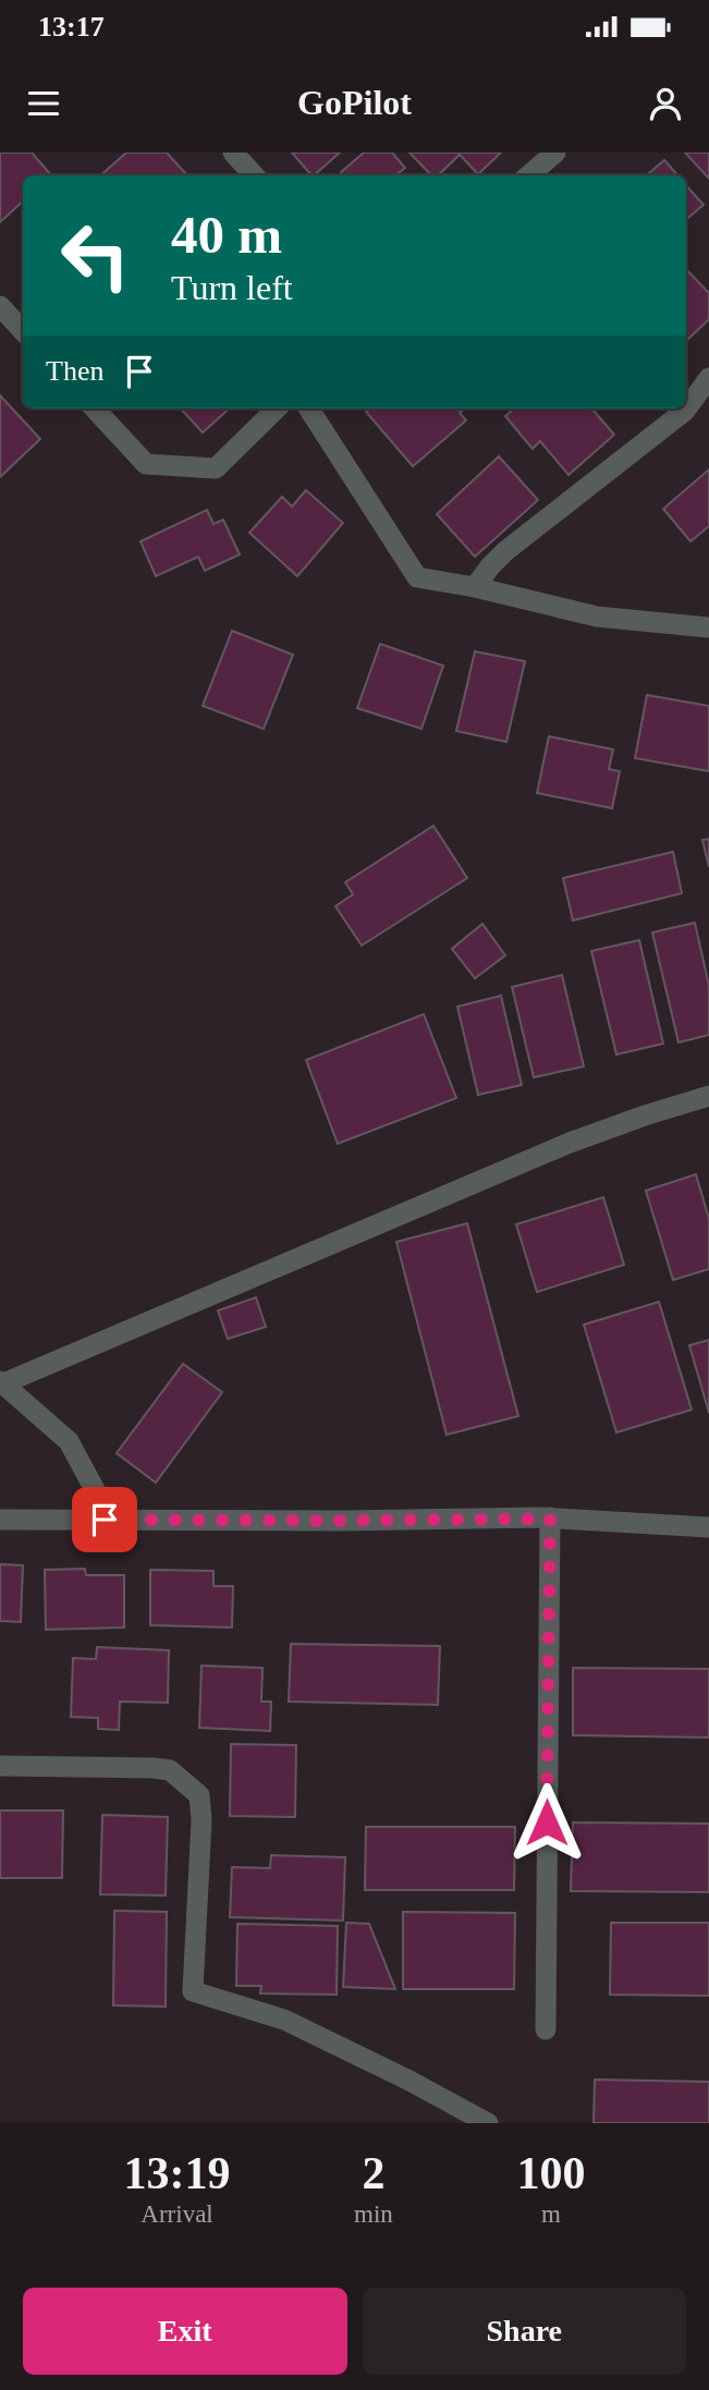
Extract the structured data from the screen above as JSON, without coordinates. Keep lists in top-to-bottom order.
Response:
{
  "page": {
    "status": "13:17",
    "header": "GoPilot",
    "turn": ["40 m", "Turn left"],
    "then": "Then",
    "eta": [
      "13:19",
      "Arrival",
      "2",
      "min",
      "100",
      "m"
    ],
    "buttons": ["Exit", "Share"]
  }
}
